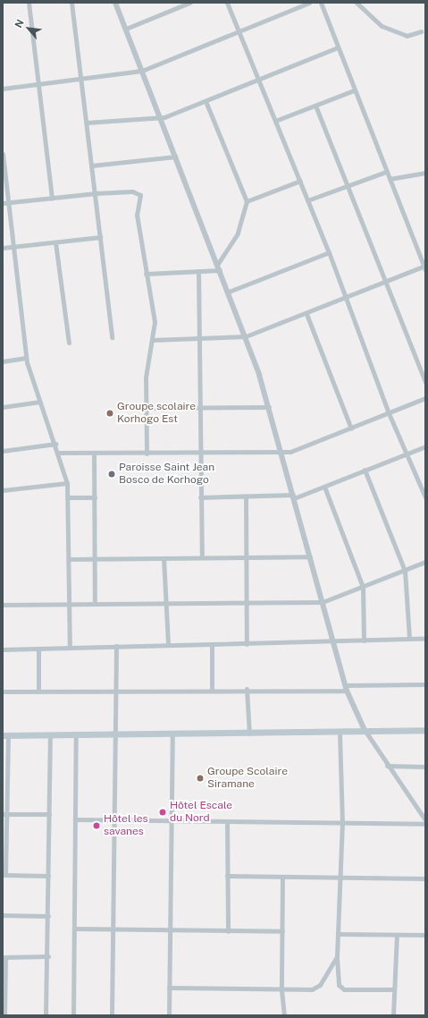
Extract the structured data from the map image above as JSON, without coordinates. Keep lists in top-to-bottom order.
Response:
{
  "places": [
    "Groupe scolaire Korhogo Est",
    "Paroisse Saint Jean Bosco de Korhogo",
    "Groupe Scolaire Siramane",
    "Hôtel Escale du Nord",
    "Hôtel les savanes"
  ],
  "north": "top left"
}
